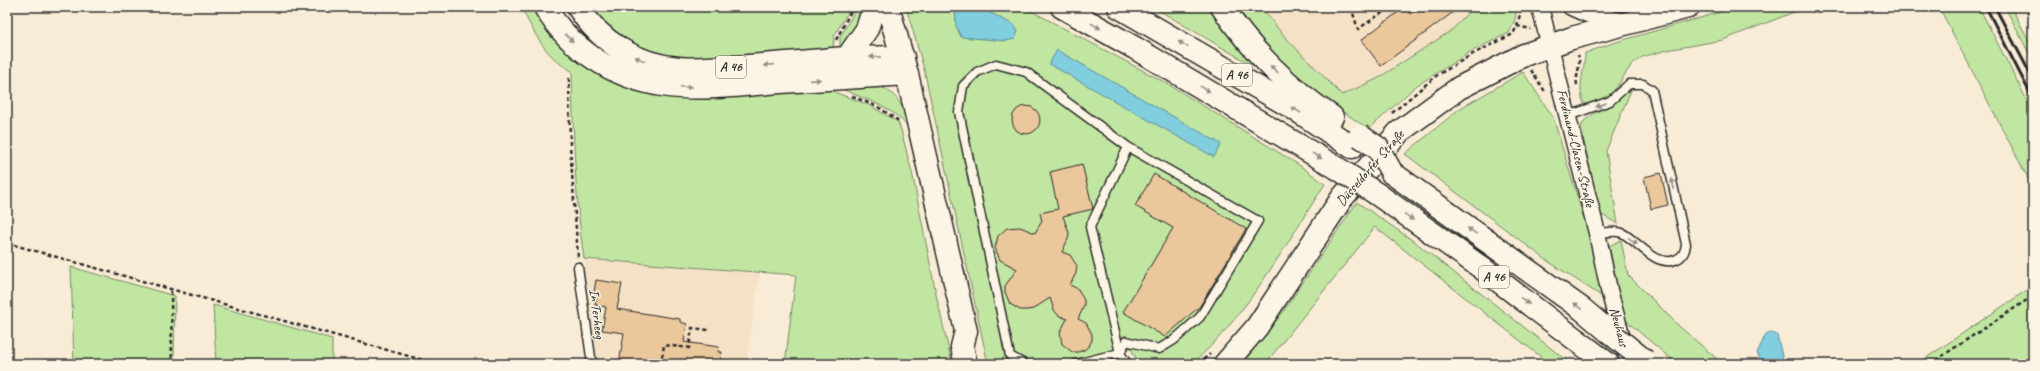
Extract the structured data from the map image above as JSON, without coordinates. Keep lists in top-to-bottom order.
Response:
{
  "streets": {
    "main road": ["A 46", "Düsseldorfer Straße"],
    "street": ["Ferdinand-Clasen-Straße", "Neuhaus"],
    "lane": ["In Terheeg"]
  },
  "crossings": [
    ["A 46", "Neuhaus"],
    ["Ferdinand-Clasen-Straße", "Düsseldorfer Straße"],
    ["Ferdinand-Clasen-Straße", "Neuhaus"]
  ]
}
